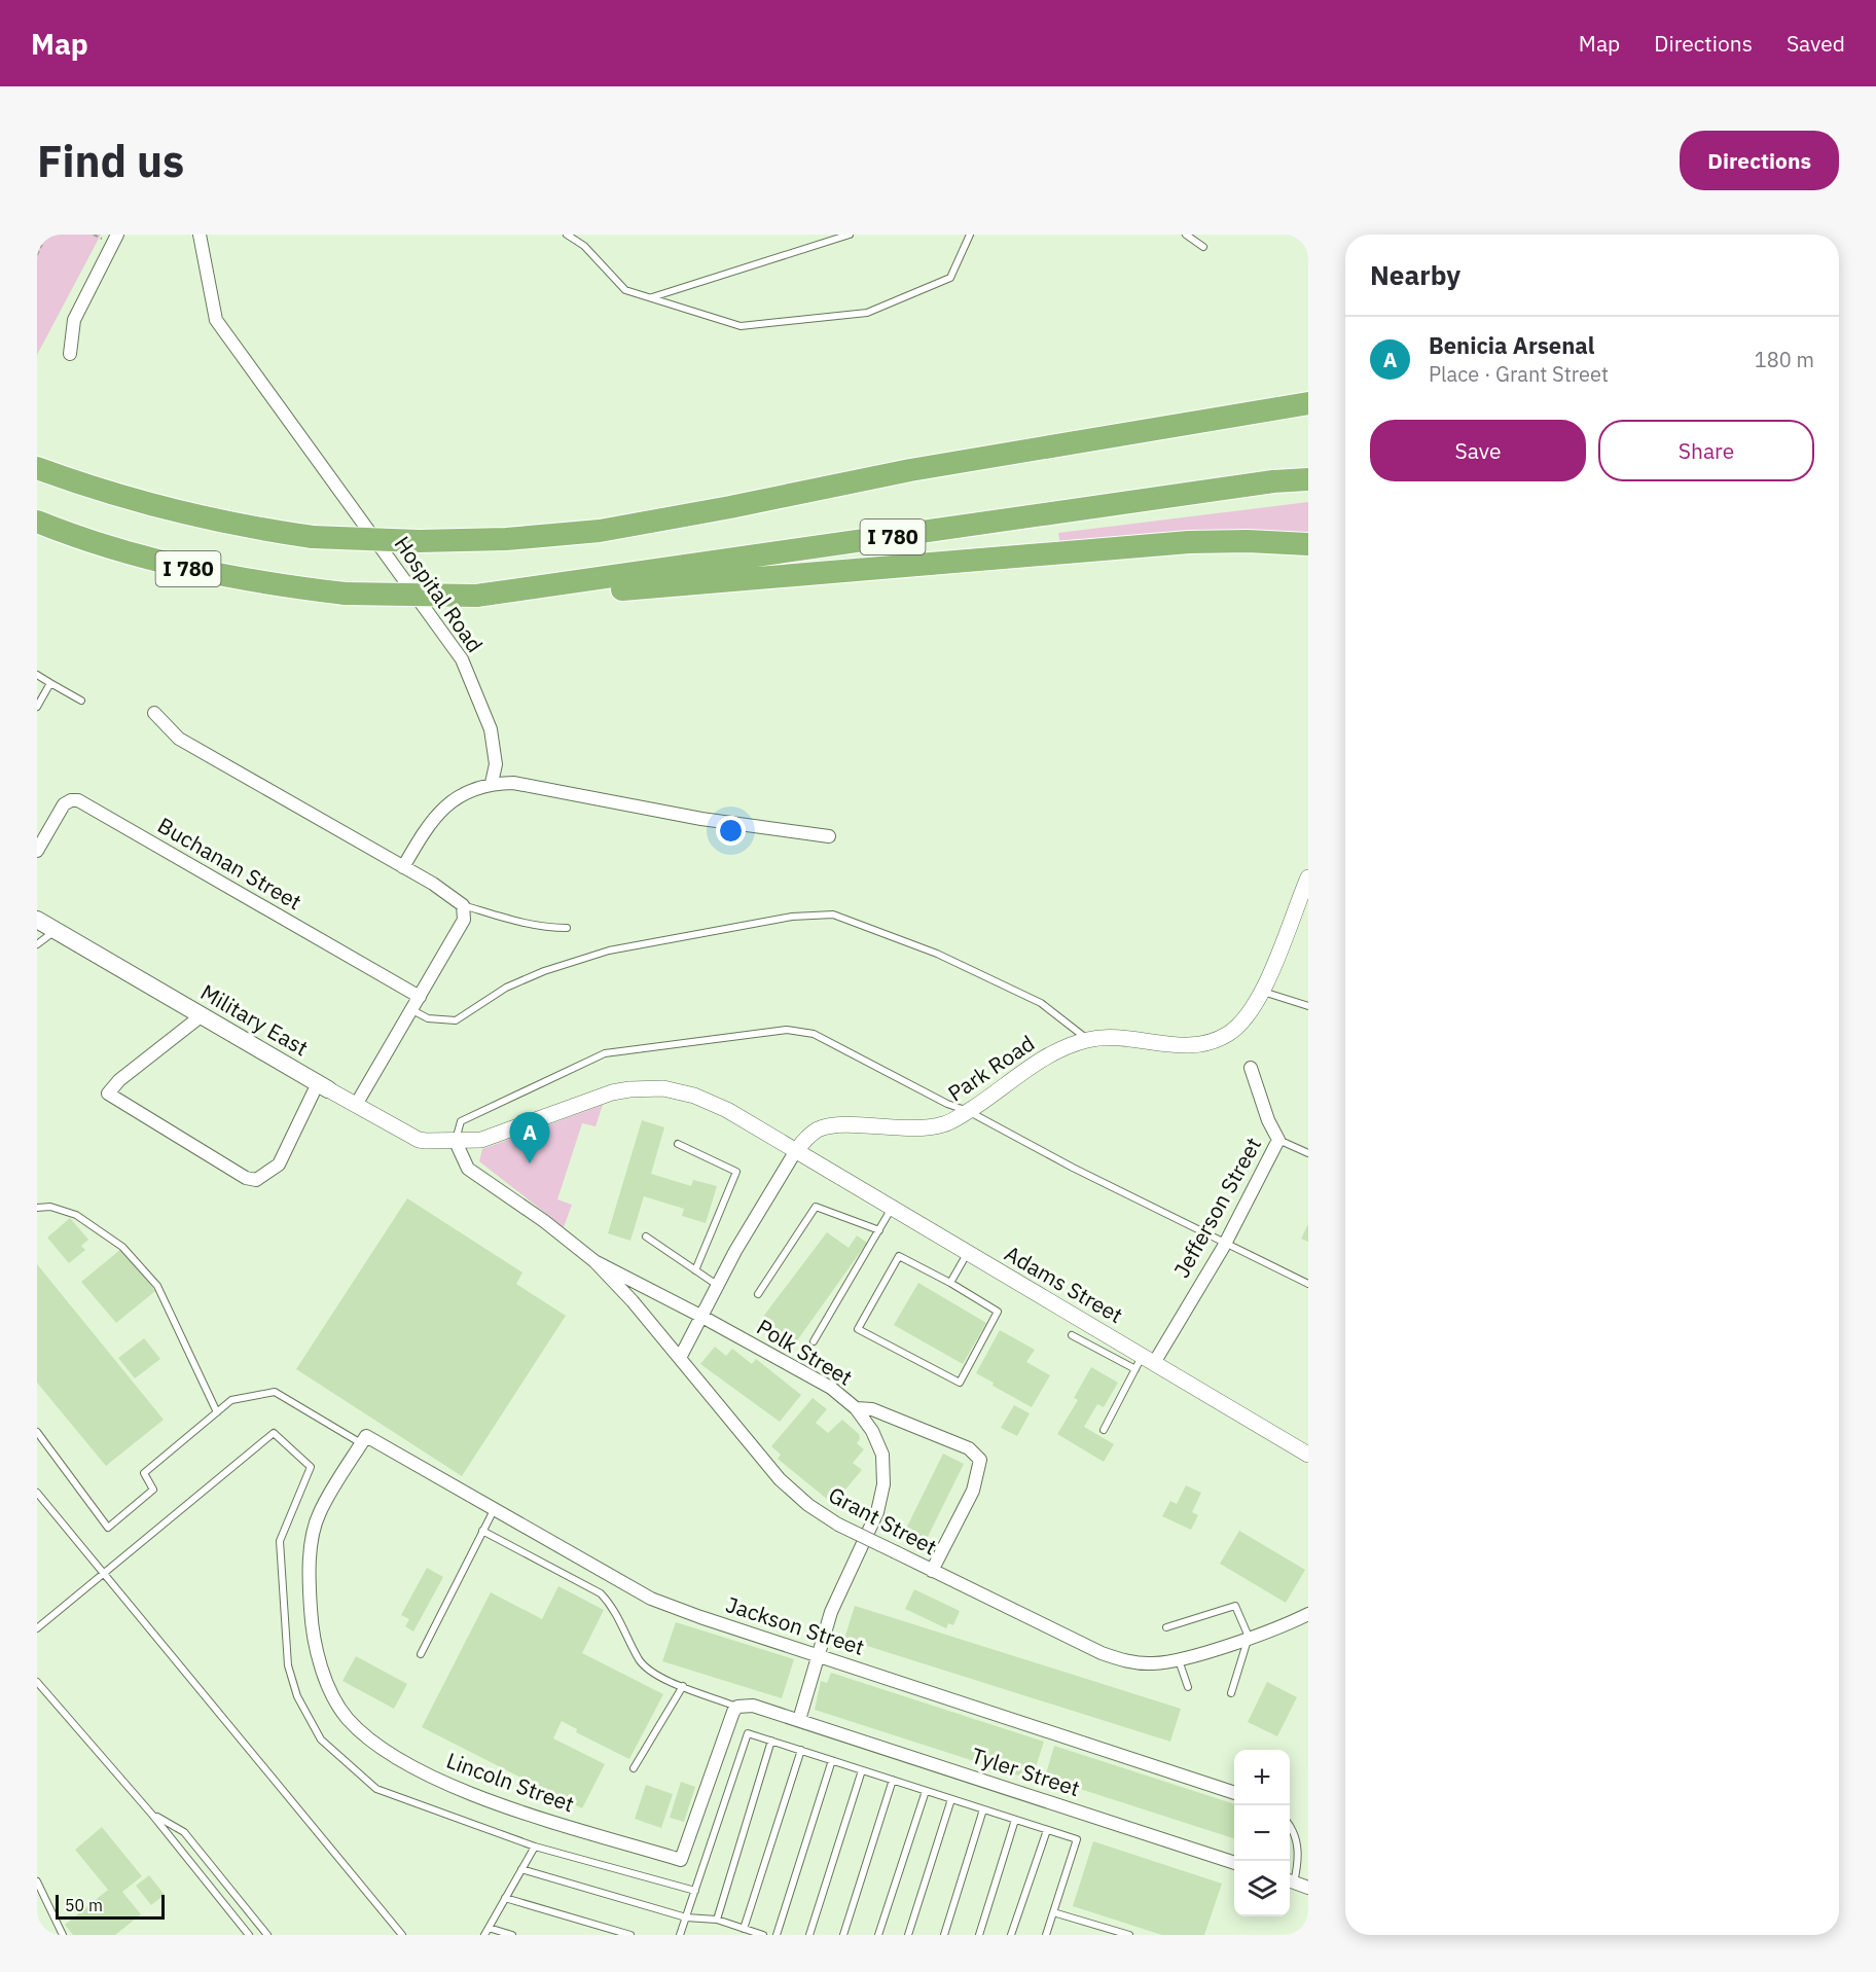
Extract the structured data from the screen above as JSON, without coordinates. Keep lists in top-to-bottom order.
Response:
{
  "streets": {
    "highway": ["I 780"],
    "main road": ["Military East"],
    "street": [
      "Hospital Road",
      "Buchanan Street",
      "Park Road",
      "Jefferson Street",
      "Adams Street",
      "Polk Street",
      "Grant Street",
      "Jackson Street",
      "Tyler Street",
      "Lincoln Street"
    ]
  },
  "crossings": [
    ["Military East", "Grant Street"],
    ["Park Road", "Adams Street"],
    ["Park Road", "Polk Street"],
    ["Park Road", "Grant Street"],
    ["Jefferson Street", "Adams Street"],
    ["Polk Street", "Grant Street"],
    ["Polk Street", "Jackson Street"],
    ["Polk Street", "Tyler Street"],
    ["Jackson Street", "Lincoln Street"]
  ],
  "scale_bar": "50 m",
  "page": {
    "header": "Map",
    "nav": ["Map", "Directions", "Saved"],
    "buttons": [
      "Directions",
      ["Save", "Share"]
    ],
    "title": "Find us",
    "heading": "Nearby",
    "list": [
      {
        "mark": "A",
        "name": "Benicia Arsenal",
        "note": "Place · Grant Street",
        "value": "180 m"
      }
    ],
    "pins": "A",
    "map_buttons": ["+", "−"],
    "scale": "50 m"
  }
}
